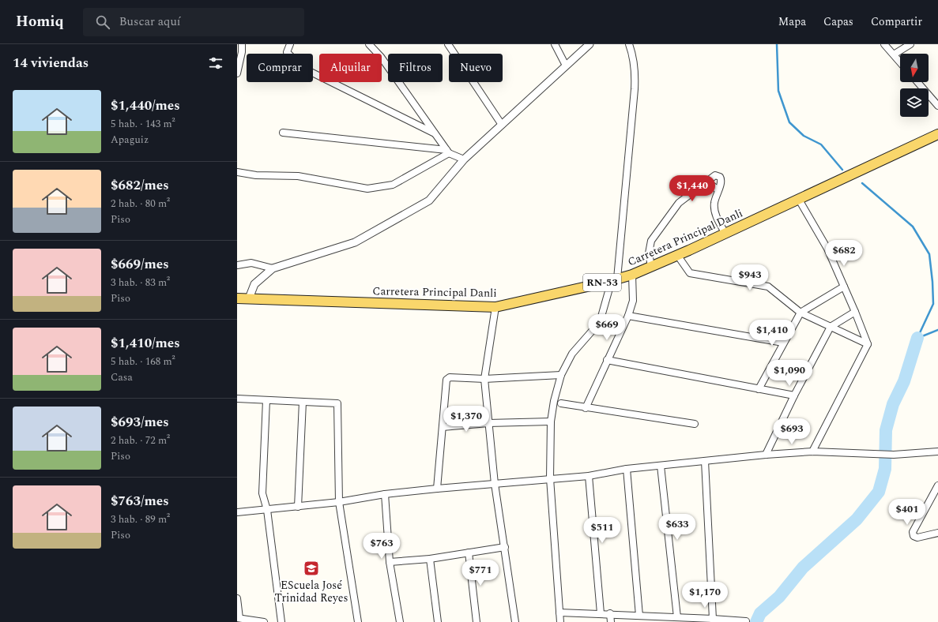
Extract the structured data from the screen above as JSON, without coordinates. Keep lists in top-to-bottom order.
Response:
{
  "streets": {
    "main road": ["Carretera Principal Danli", "RN-53"]
  },
  "places": {
    "school or university": ["EScuela José Trinidad Reyes"]
  },
  "north": "bottom",
  "page": {
    "header": "Homiq",
    "search": "Buscar aquí",
    "nav": ["Mapa", "Capas", "Compartir"],
    "heading": "14 viviendas",
    "chip": [
      "Comprar",
      "Alquilar",
      "Filtros",
      "Nuevo"
    ],
    "list": [
      {
        "name": "$1,440/mes",
        "note": "5 hab. · 143 m² · Apaguiz"
      },
      {
        "name": "$682/mes",
        "note": "2 hab. · 80 m² · Piso"
      },
      {
        "name": "$669/mes",
        "note": "3 hab. · 83 m² · Piso"
      },
      {
        "name": "$1,410/mes",
        "note": "5 hab. · 168 m² · Casa"
      },
      {
        "name": "$693/mes",
        "note": "2 hab. · 72 m² · Piso"
      },
      {
        "name": "$763/mes",
        "note": "3 hab. · 89 m² · Piso"
      }
    ],
    "price": [
      "$1,440",
      "$682",
      "$943",
      "$669",
      "$1,410",
      "$1,090",
      "$1,370",
      "$693",
      "$401",
      "$633",
      "$511",
      "$763",
      "$771",
      "$1,170"
    ]
  }
}
